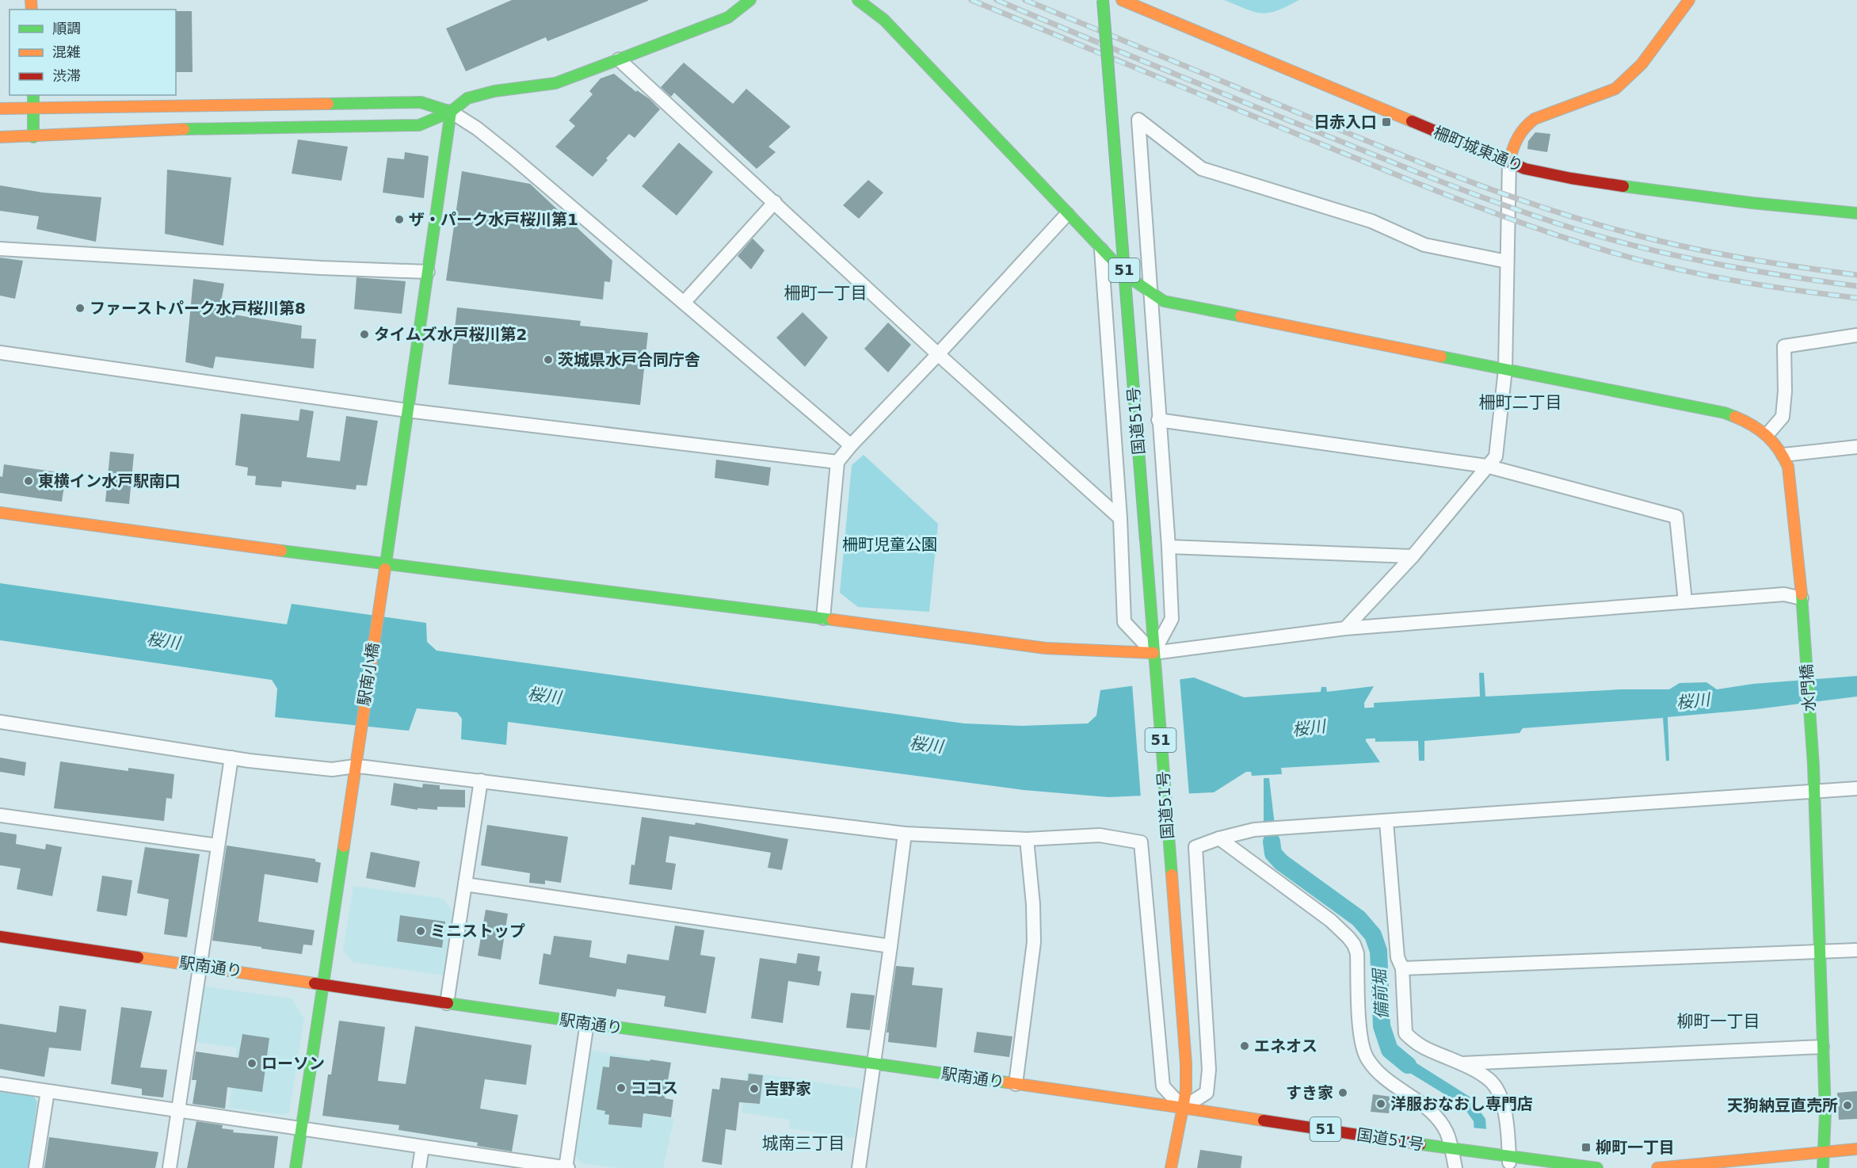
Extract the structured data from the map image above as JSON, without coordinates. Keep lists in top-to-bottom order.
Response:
{
  "streets": {
    "main road": [
      "柵町城東通り",
      "51",
      "国道51号",
      "駅南小橋",
      "水門橋",
      "駅南通り"
    ]
  },
  "crossings": [
    ["国道51号", "駅南通り"],
    ["駅南小橋", "駅南通り"]
  ],
  "districts": [
    "柵町一丁目",
    "柵町二丁目",
    "柳町一丁目",
    "城南三丁目"
  ],
  "water": ["桜川", "備前堀"],
  "parks": ["柵町児童公園"],
  "places": {
    "transit": ["日赤入口", "柳町一丁目"],
    "other": [
      "ザ・パーク水戸桜川第1",
      "ファーストパーク水戸桜川第8",
      "タイムズ水戸桜川第2",
      "茨城県水戸合同庁舎",
      "東横イン水戸駅南口",
      "ミニストップ",
      "エネオス",
      "ローソン",
      "ココス",
      "吉野家",
      "すき家",
      "洋服おなおし専門店",
      "天狗納豆直売所"
    ]
  },
  "legend": ["順調", "混雑", "渋滞"]
}
